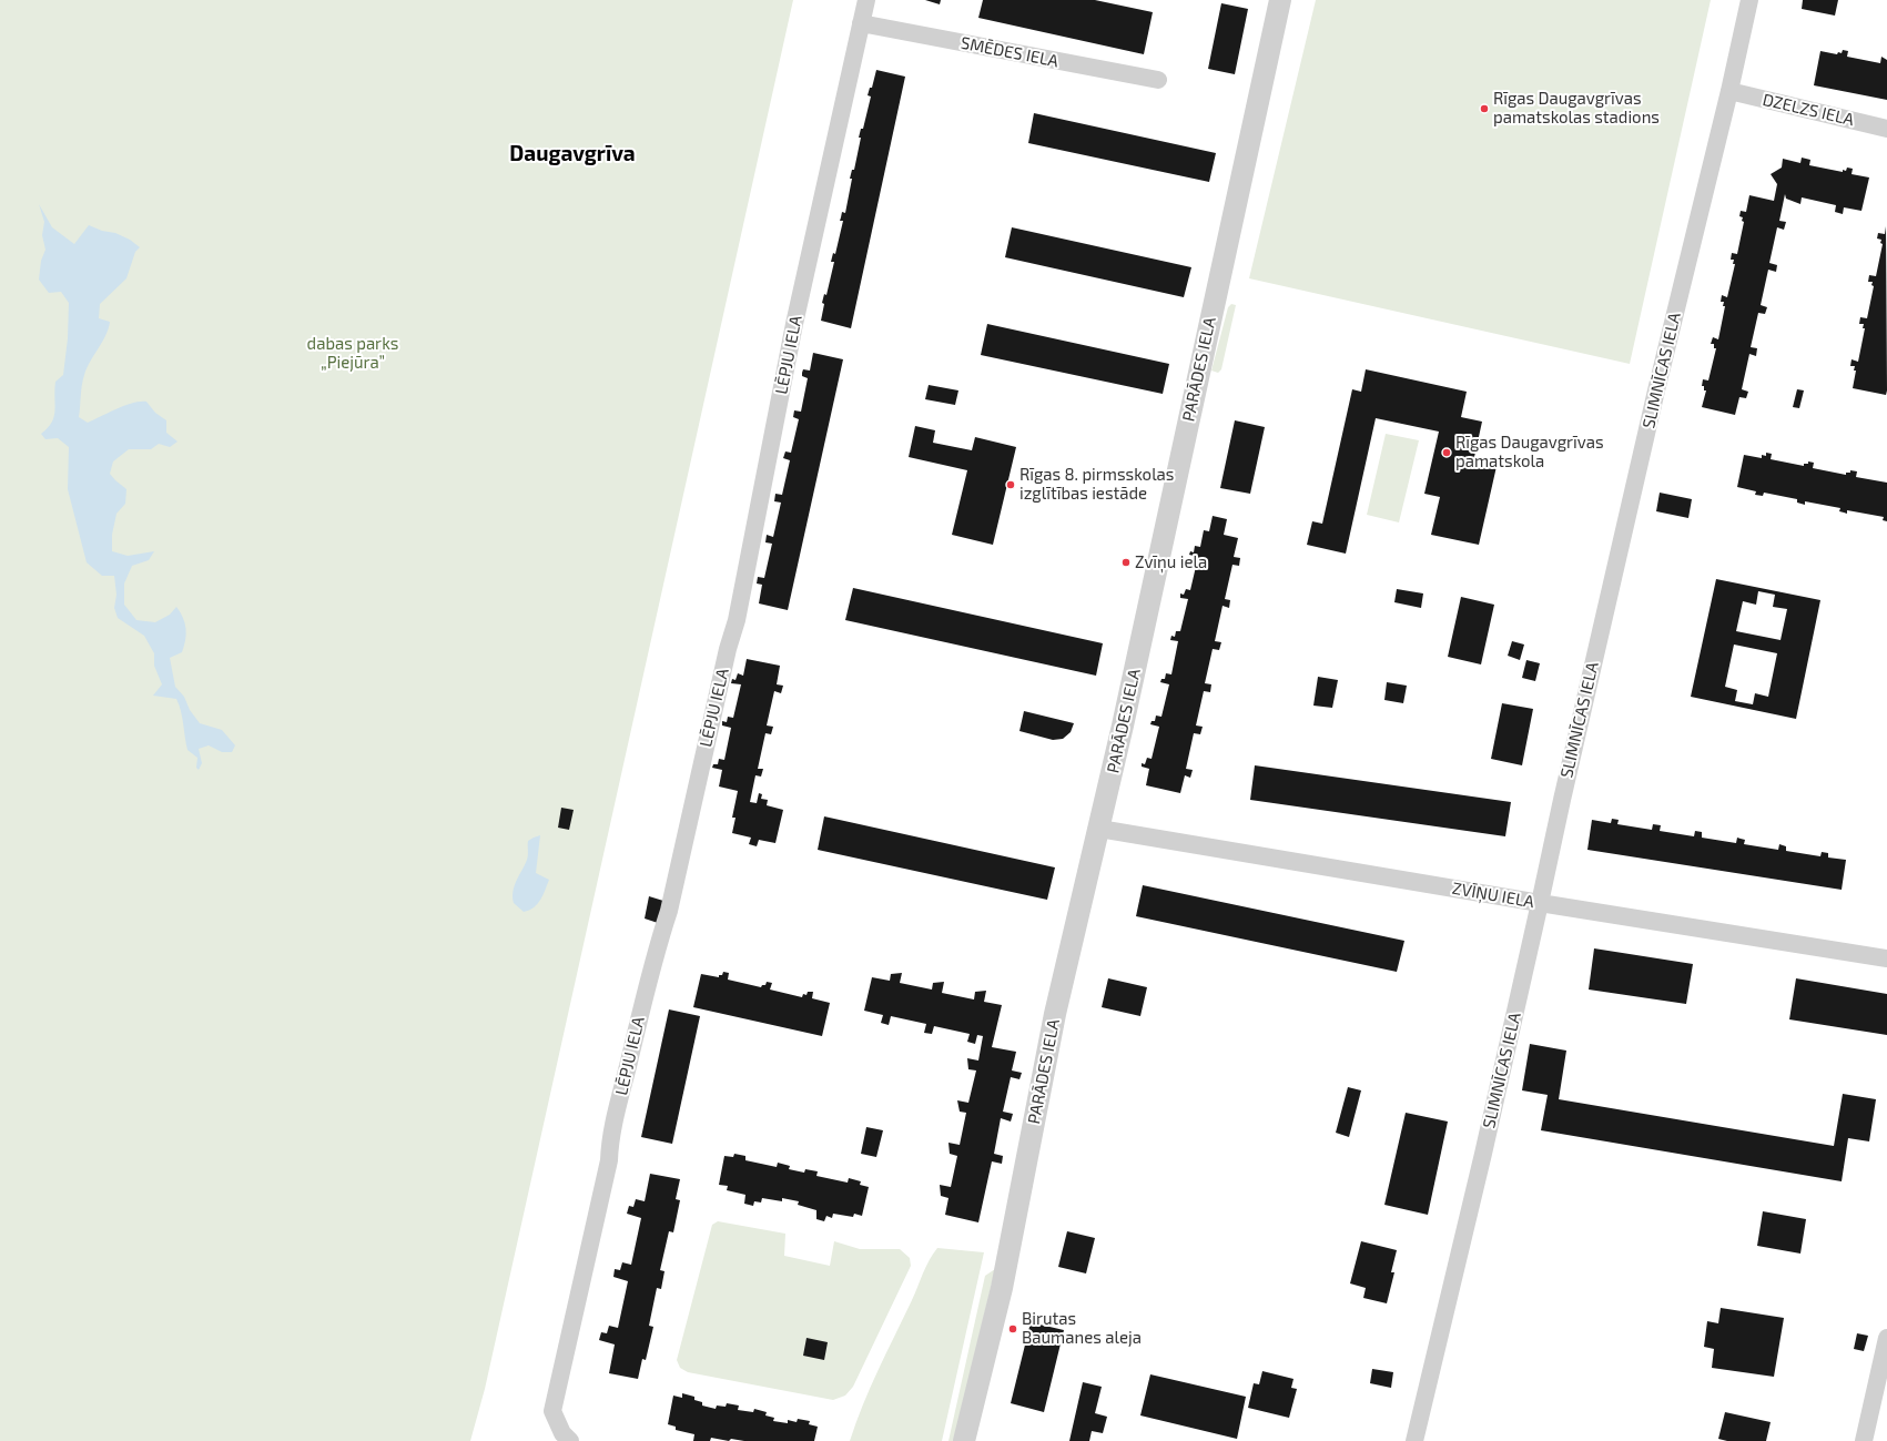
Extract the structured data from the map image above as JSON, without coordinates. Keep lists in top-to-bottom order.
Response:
{
  "streets": {
    "street": [
      "SMĒDES IELA",
      "DZELZS IELA",
      "LĒPJU IELA",
      "PARĀDES IELA",
      "SLIMNĪCAS IELA",
      "ZVĪŅU IELA"
    ]
  },
  "crossings": [
    ["SMĒDES IELA", "LĒPJU IELA"],
    ["DZELZS IELA", "SLIMNĪCAS IELA"],
    ["PARĀDES IELA", "ZVĪŅU IELA"],
    ["SLIMNĪCAS IELA", "ZVĪŅU IELA"]
  ],
  "districts": ["Daugavgrīva"],
  "parks": ["dabas parks „Piejūra”"],
  "places": [
    "Rīgas Daugavgrīvas pamatskolas stadions",
    "Rīgas Daugavgrīvas pamatskola",
    "Rīgas 8. pirmsskolas izglītības iestāde",
    "Zvīņu iela",
    "Birutas Baumanes aleja"
  ]
}
